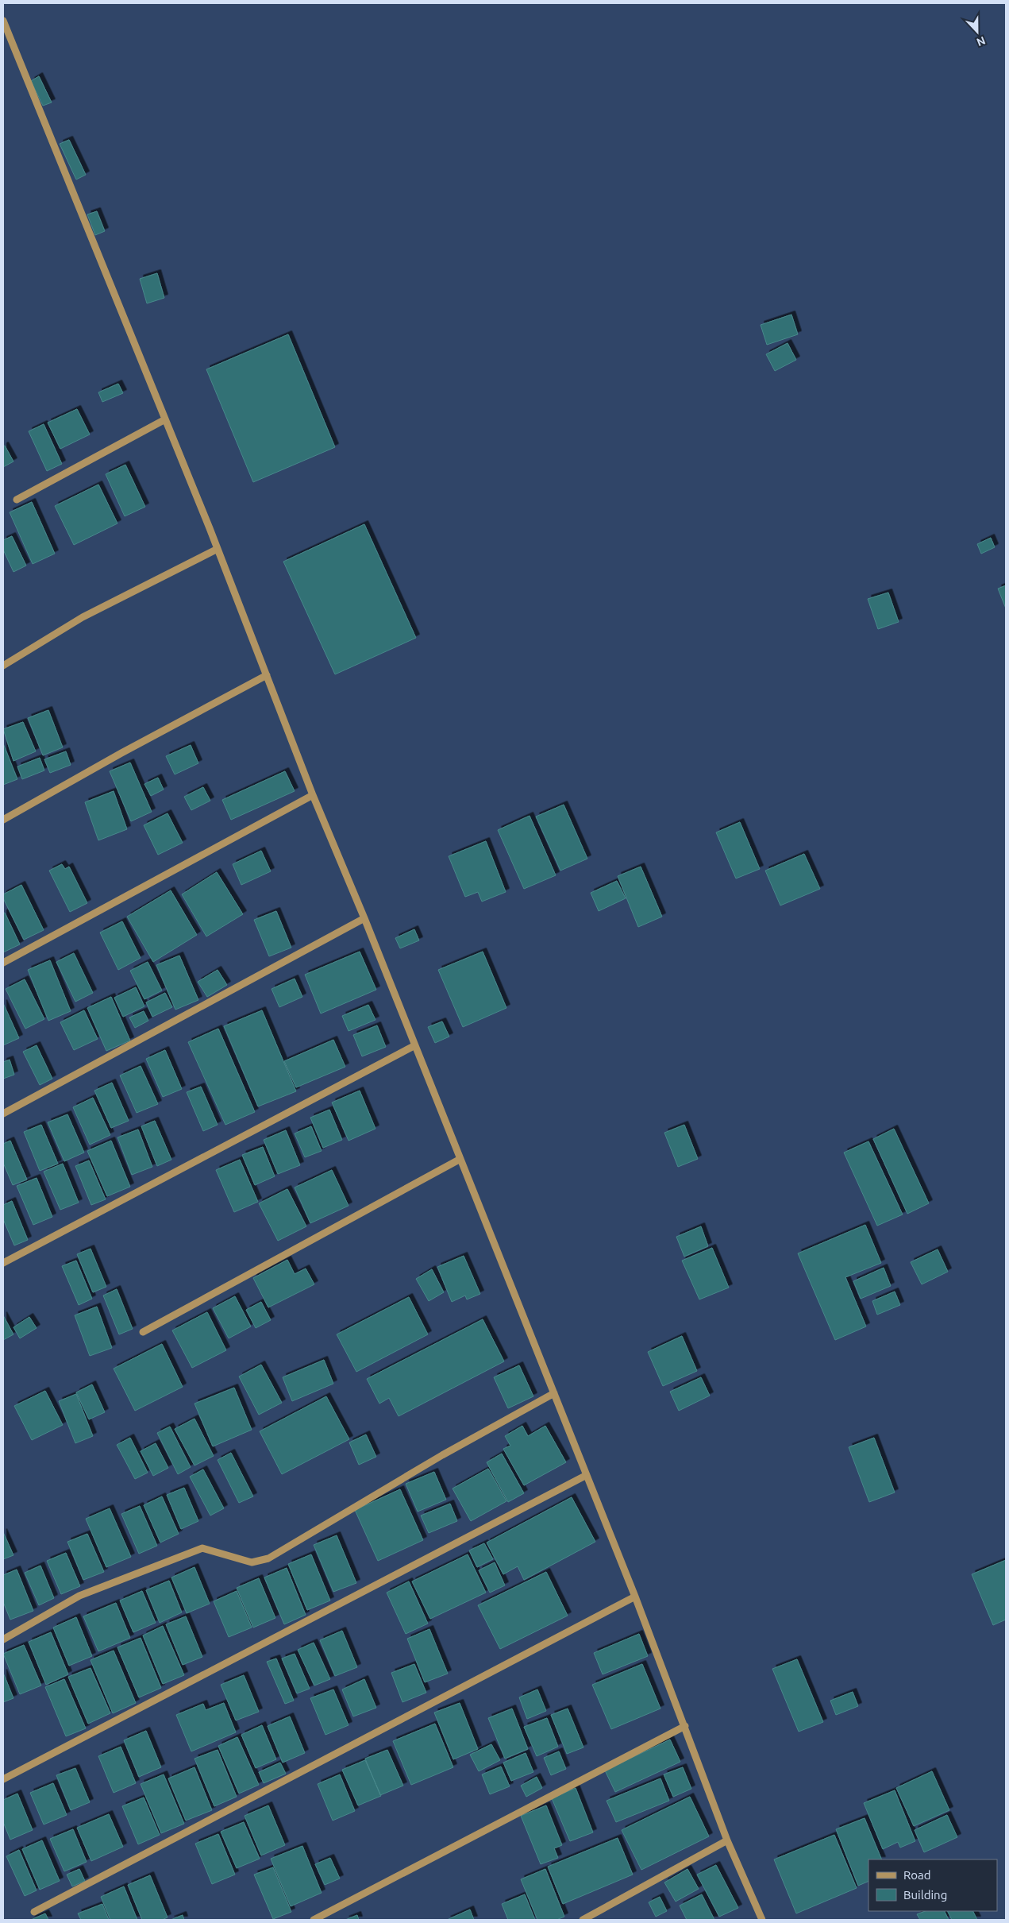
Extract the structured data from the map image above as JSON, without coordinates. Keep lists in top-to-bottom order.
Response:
{
  "legend": ["Road", "Building"],
  "north": "bottom"
}
